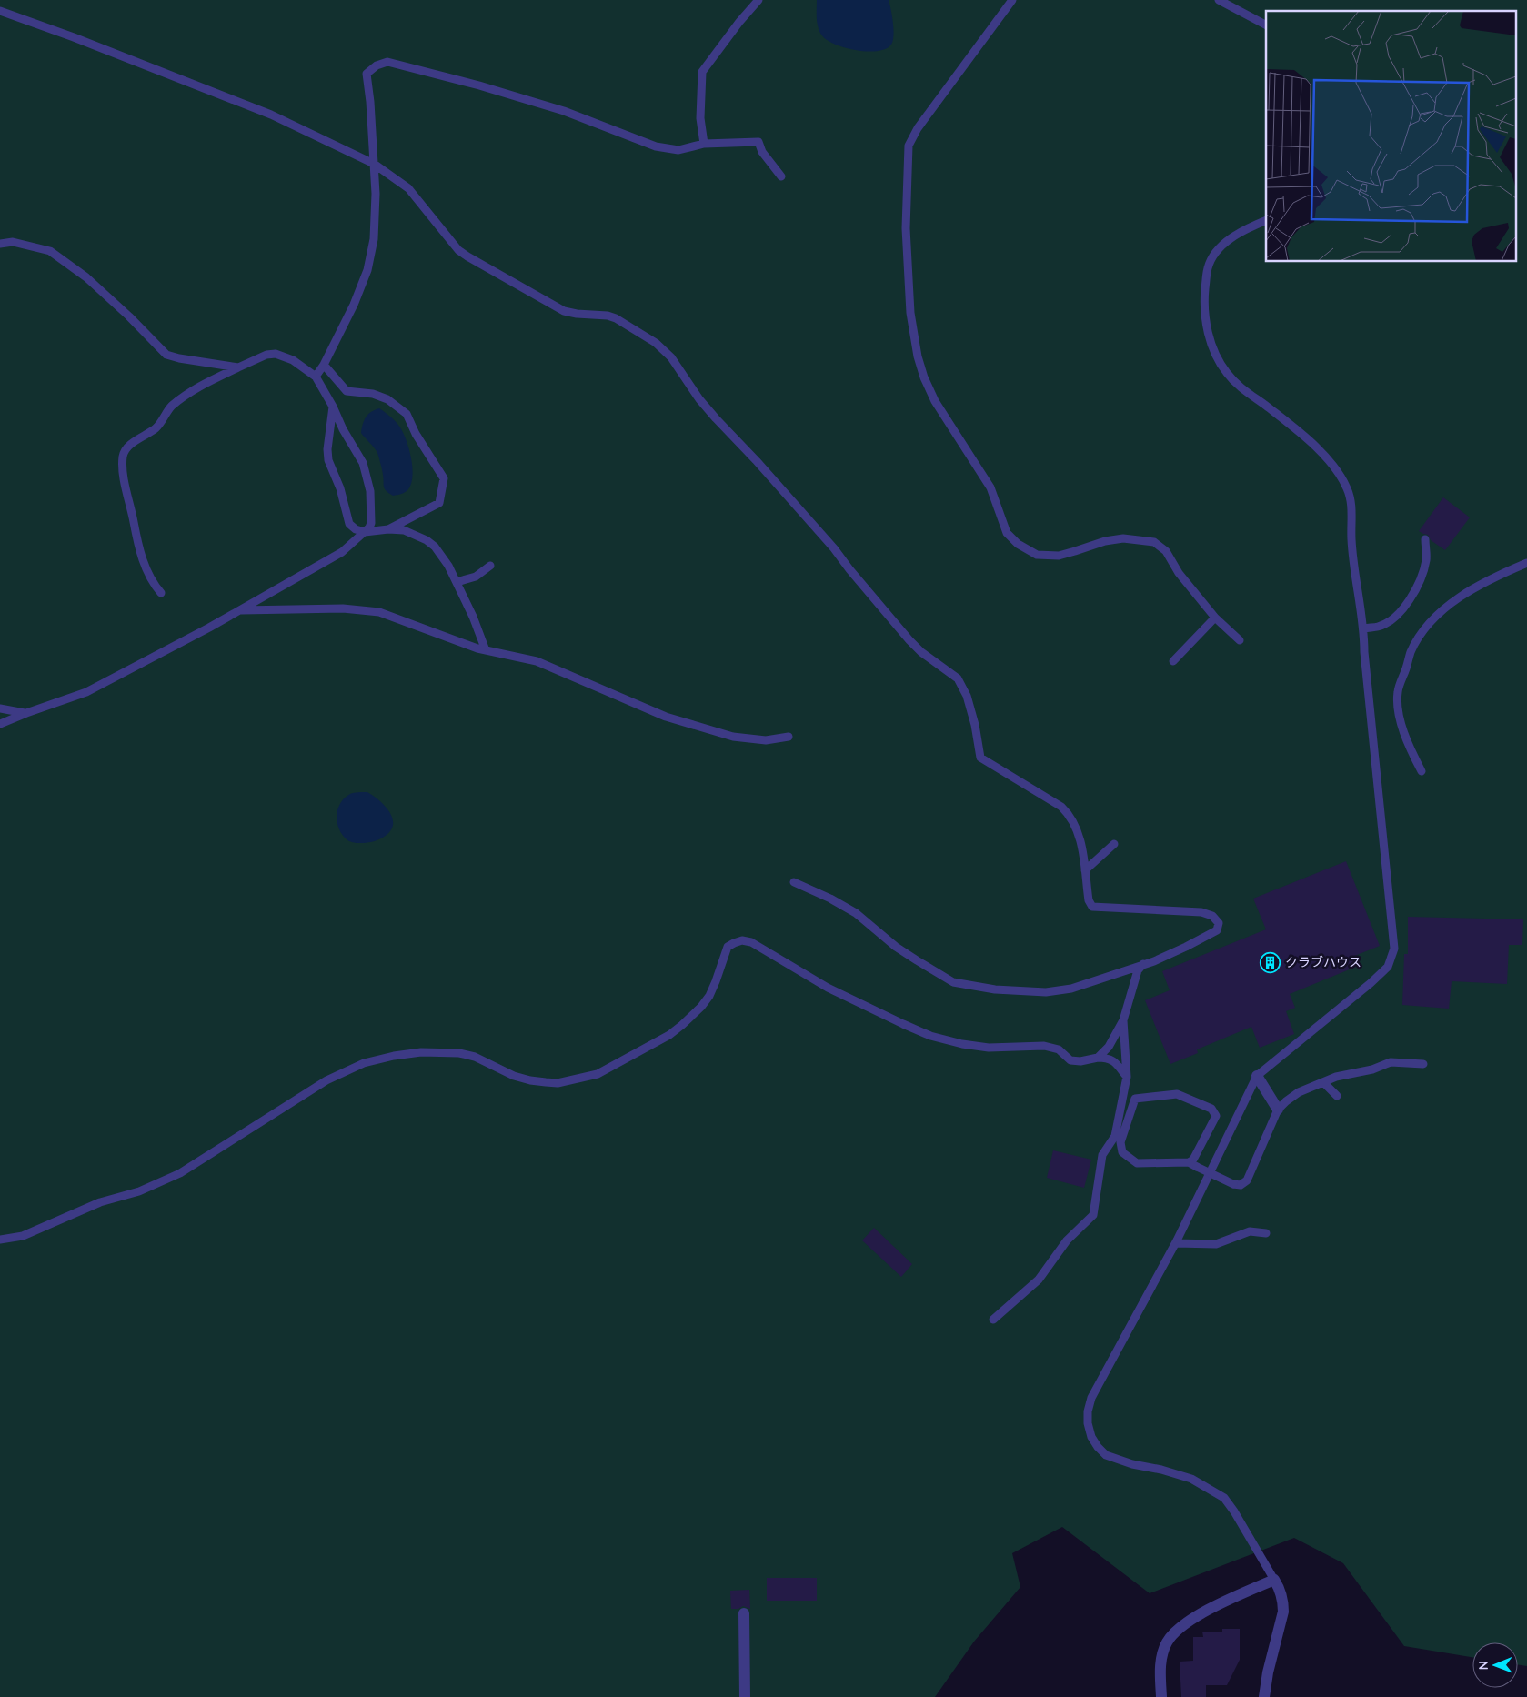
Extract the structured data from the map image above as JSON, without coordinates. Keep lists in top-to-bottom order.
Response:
{
  "places": {
    "building": ["クラブハウス"]
  },
  "north": "left"
}
